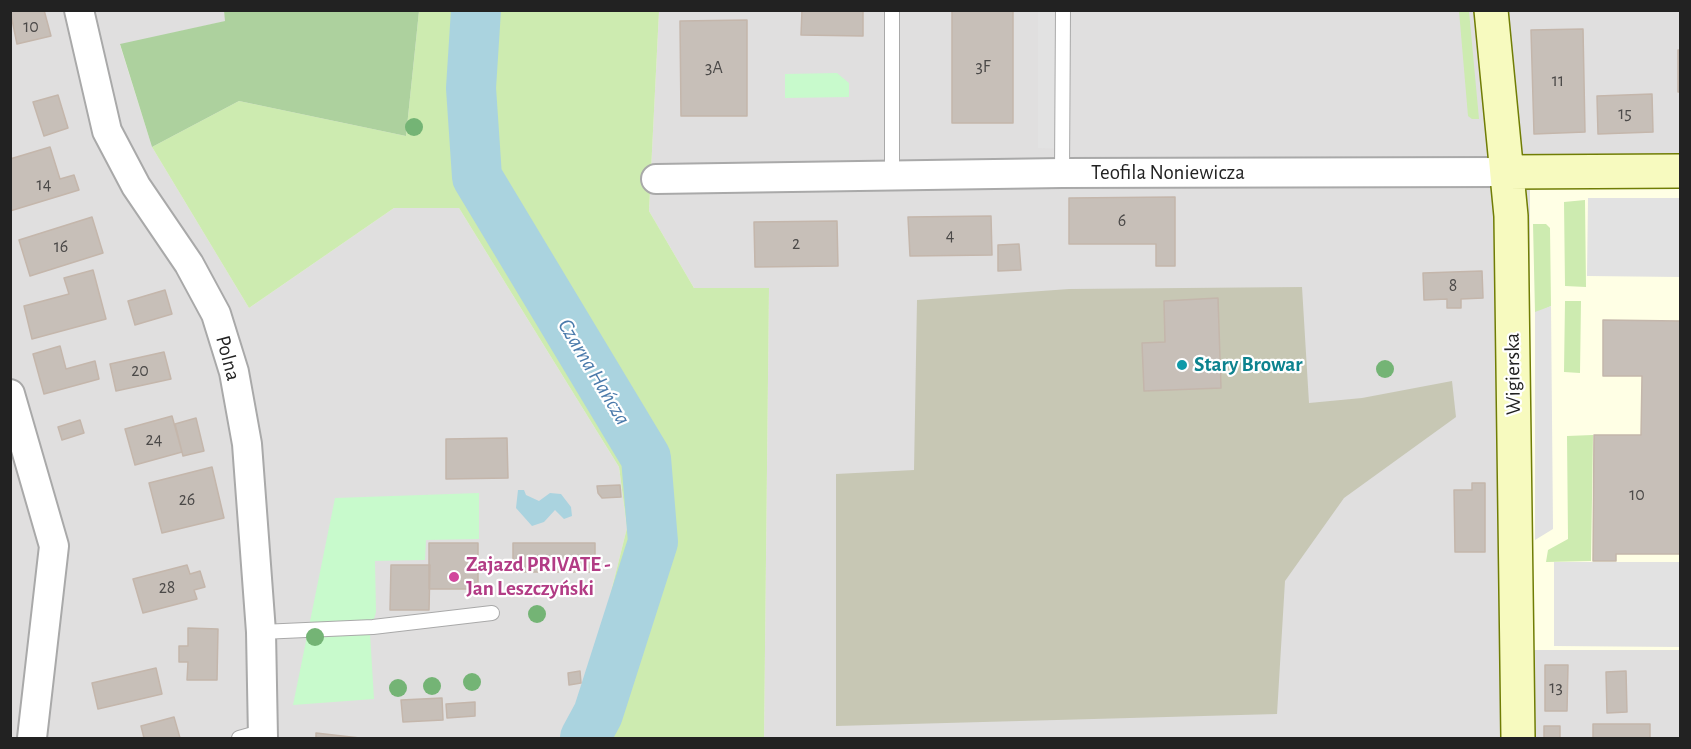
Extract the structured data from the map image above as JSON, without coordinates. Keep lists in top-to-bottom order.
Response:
{
  "streets": {
    "main road": ["Teofila Noniewicza", "Wigierska"],
    "street": ["Polna"]
  },
  "crossings": [
    ["Teofila Noniewicza", "Wigierska"]
  ],
  "water": ["Czarna Hańcza"],
  "places": ["Stary Browar", "Zajazd PRIVATE - Jan Leszczyński"],
  "house_numbers": [
    "10",
    "3F",
    "3A",
    "11",
    "15",
    "14",
    "6",
    "4",
    "2",
    "16",
    "8",
    "20",
    "24",
    "10",
    "26",
    "28",
    "13"
  ]
}
